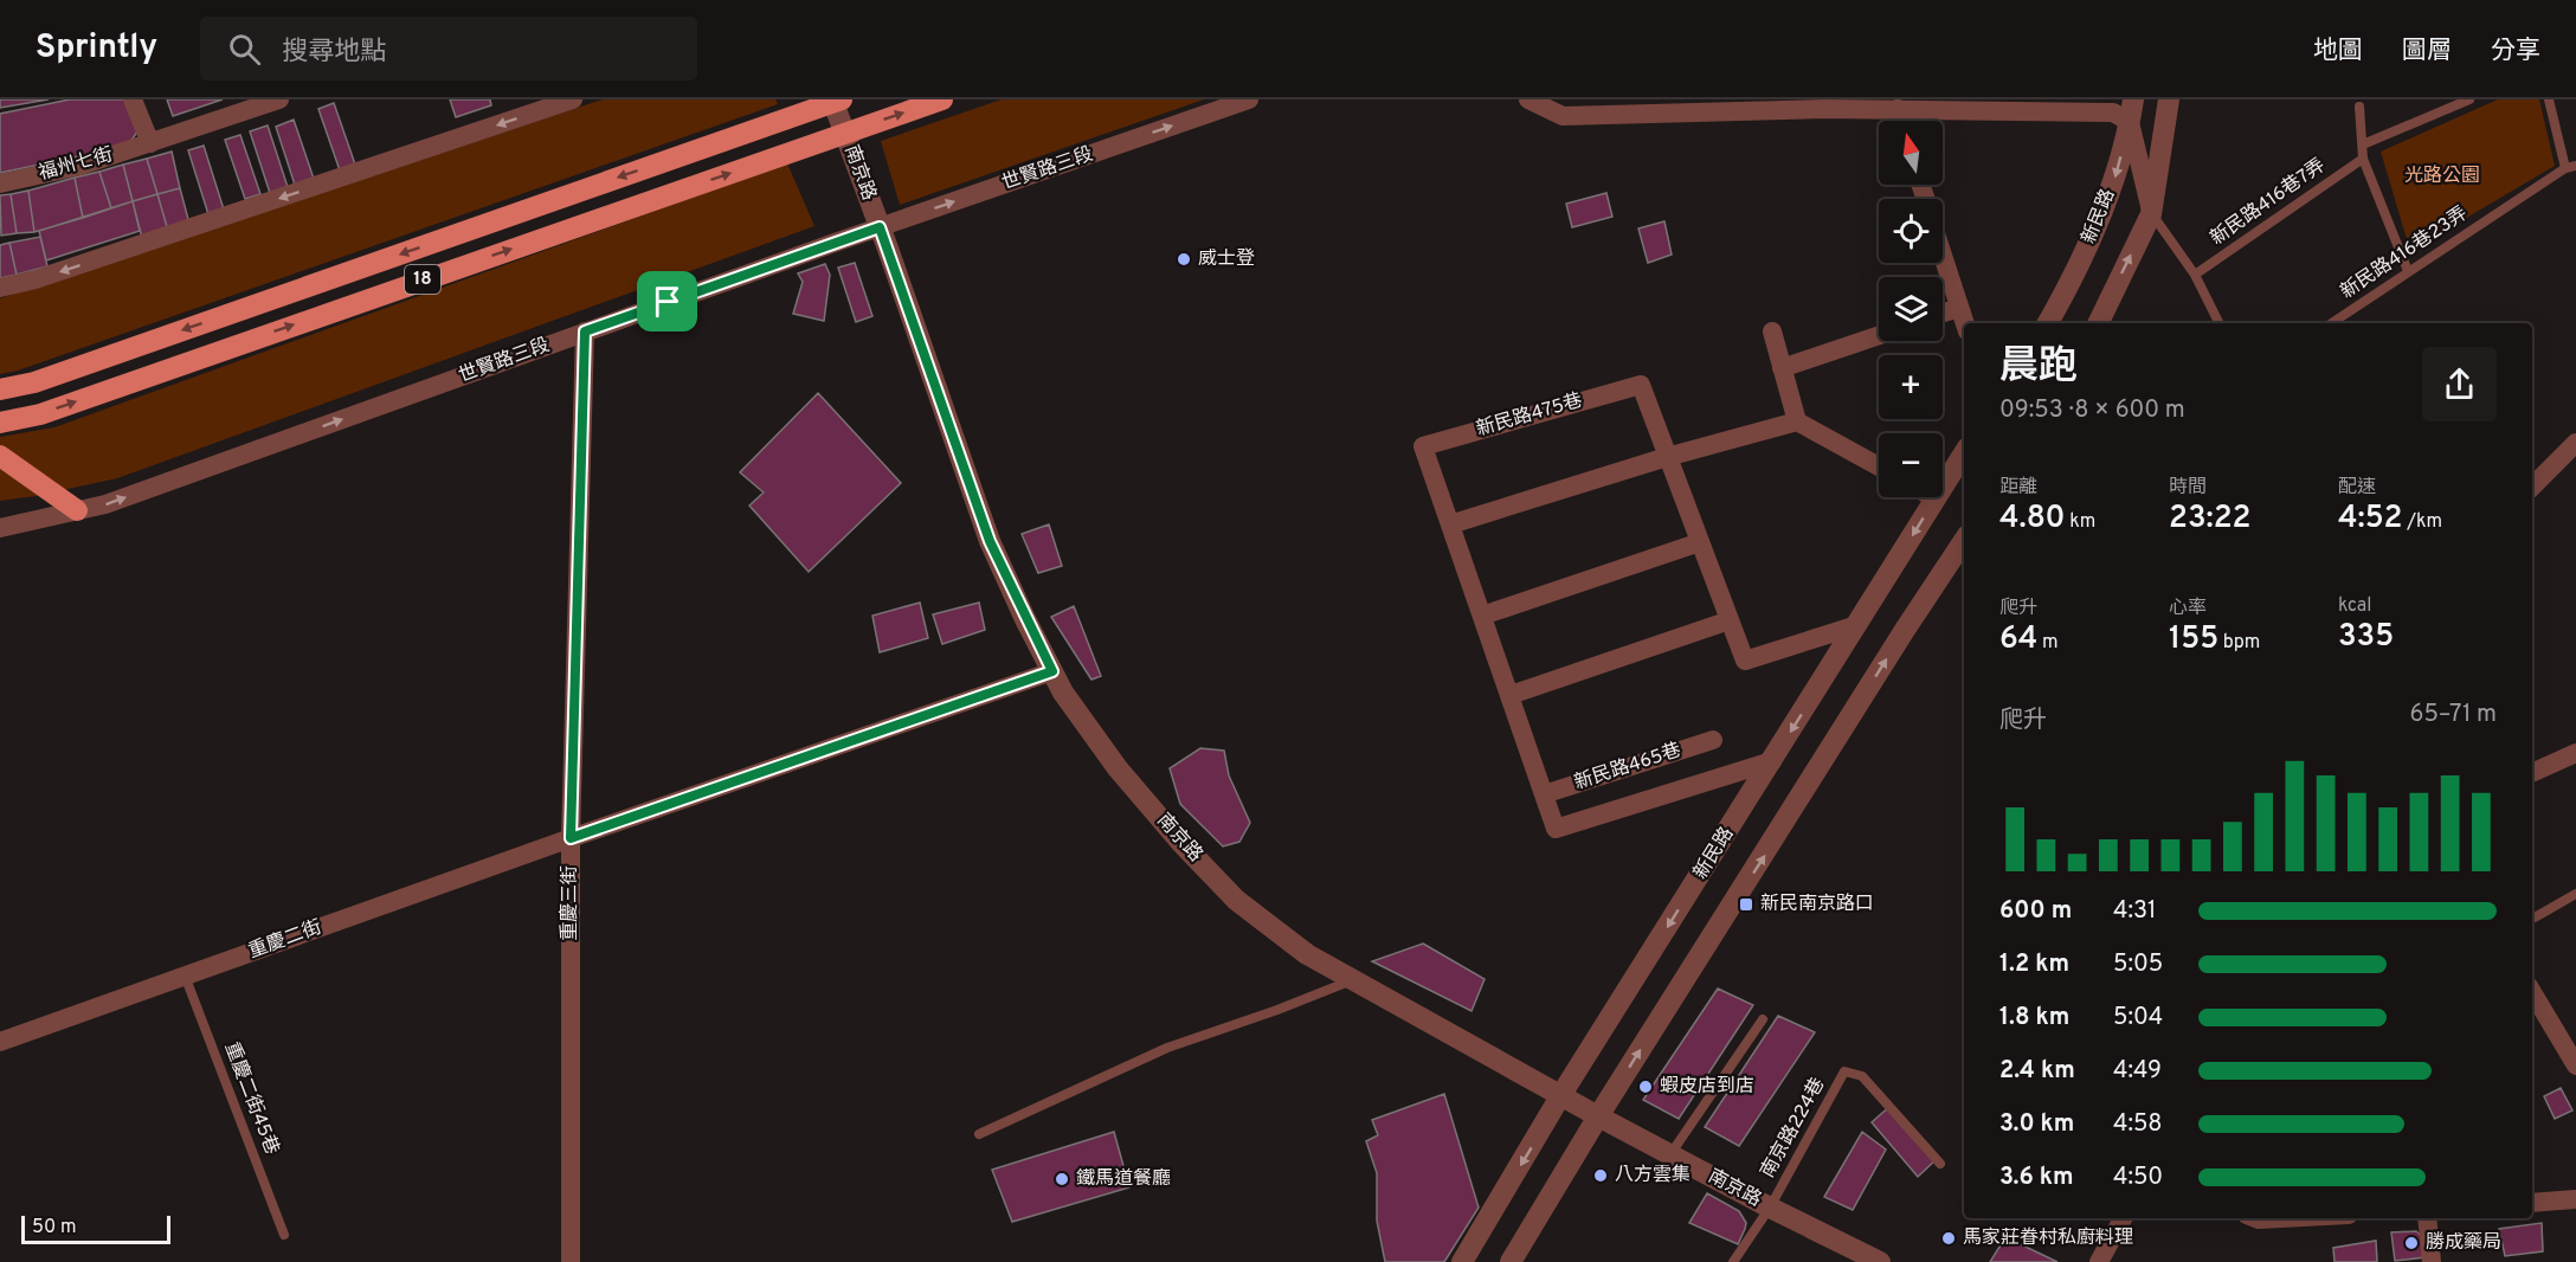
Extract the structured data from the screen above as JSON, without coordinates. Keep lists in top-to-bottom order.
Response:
{
  "streets": {
    "main road": ["18"],
    "street": [
      "福州七街",
      "世賢路三段",
      "南京路",
      "新民路",
      "新民路475巷",
      "新民路465巷",
      "重慶三街",
      "重慶二街"
    ],
    "lane": [
      "新民路416巷7弄",
      "新民路416巷23弄",
      "重慶二街45巷",
      "南京路224巷"
    ]
  },
  "crossings": [
    ["世賢路三段", "南京路"],
    ["世賢路三段", "重慶三街"],
    ["南京路", "新民路"],
    ["南京路", "18"],
    ["南京路", "重慶二街"],
    ["南京路", "南京路224巷"],
    ["新民路", "新民路475巷"],
    ["新民路475巷", "新民路465巷"],
    ["重慶三街", "重慶二街"],
    ["重慶二街", "重慶二街45巷"]
  ],
  "one_way": ["世賢路三段"],
  "parks": ["光路公園"],
  "places": {
    "other": [
      "威士登",
      "蝦皮店到店",
      "八方雲集",
      "鐵馬道餐廳",
      "馬家莊眷村私廚料理",
      "勝成藥局"
    ],
    "transit": ["新民南京路口"]
  },
  "scale_bar": "50 m",
  "north": "top",
  "page": {
    "header": "Sprintly",
    "search": "搜尋地點",
    "nav": ["地圖", "圖層", "分享"],
    "map_buttons": ["+", "−"],
    "heading": ["晨跑", "09:53 · 8 × 600 m"],
    "stats": [
      ["距離", "4.80 km"],
      ["時間", "23:22"],
      ["配速", "4:52 /km"],
      ["爬升", "64 m"],
      ["心率", "155 bpm"],
      ["kcal", "335"]
    ],
    "chart": ["爬升", "65–71 m"],
    "list": [
      {
        "name": "600 m",
        "note": "4:31"
      },
      {
        "name": "1.2 km",
        "note": "5:05"
      },
      {
        "name": "1.8 km",
        "note": "5:04"
      },
      {
        "name": "2.4 km",
        "note": "4:49"
      },
      {
        "name": "3.0 km",
        "note": "4:58"
      },
      {
        "name": "3.6 km",
        "note": "4:50"
      }
    ],
    "scale": "50 m"
  }
}
